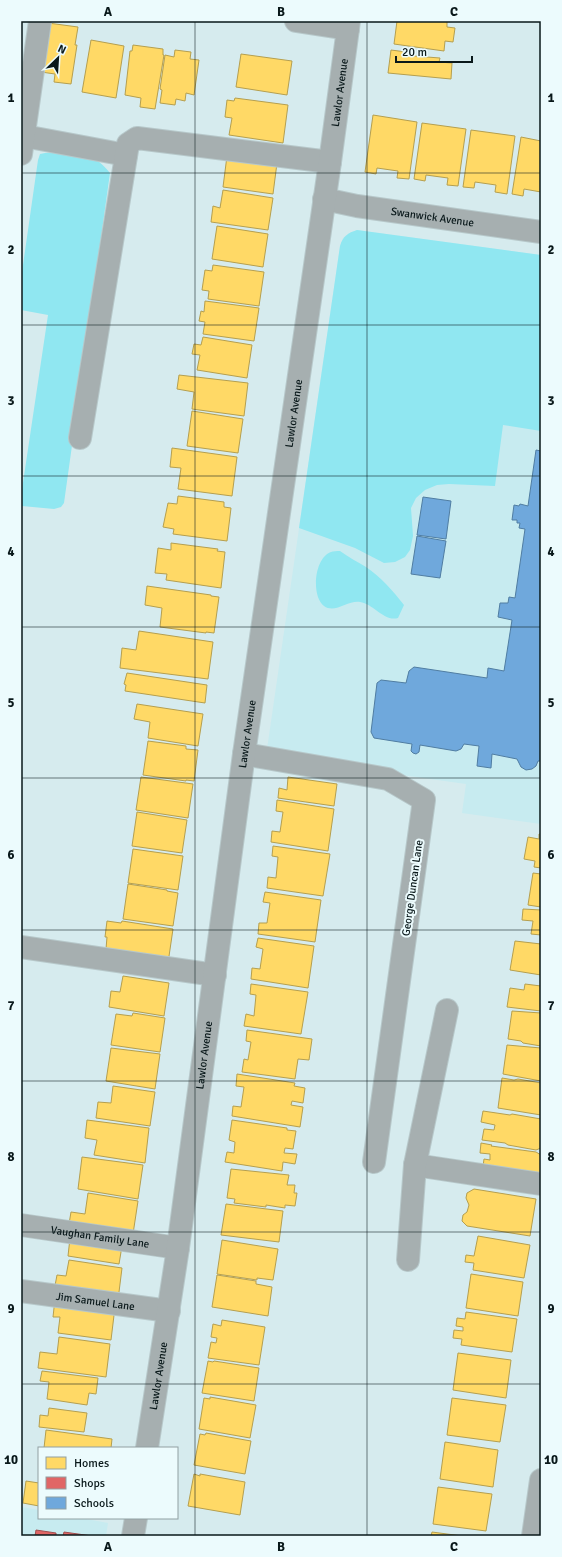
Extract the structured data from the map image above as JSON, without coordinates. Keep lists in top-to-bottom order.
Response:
{
  "streets": {
    "street": [
      "Lawlor Avenue",
      "Swanwick Avenue",
      "George Duncan Lane",
      "Vaughan Family Lane",
      "Jim Samuel Lane"
    ]
  },
  "crossings": [
    ["Lawlor Avenue", "Swanwick Avenue"],
    ["Lawlor Avenue", "George Duncan Lane"],
    ["Lawlor Avenue", "Vaughan Family Lane"],
    ["Lawlor Avenue", "Jim Samuel Lane"]
  ],
  "legend": ["Homes", "Shops", "Schools"],
  "scale_bar": "20 m",
  "north": "top right",
  "grid": {
    "columns": ["A", "B", "C"],
    "rows": [
      "1",
      "2",
      "3",
      "4",
      "5",
      "6",
      "7",
      "8",
      "9",
      "10"
    ]
  }
}
